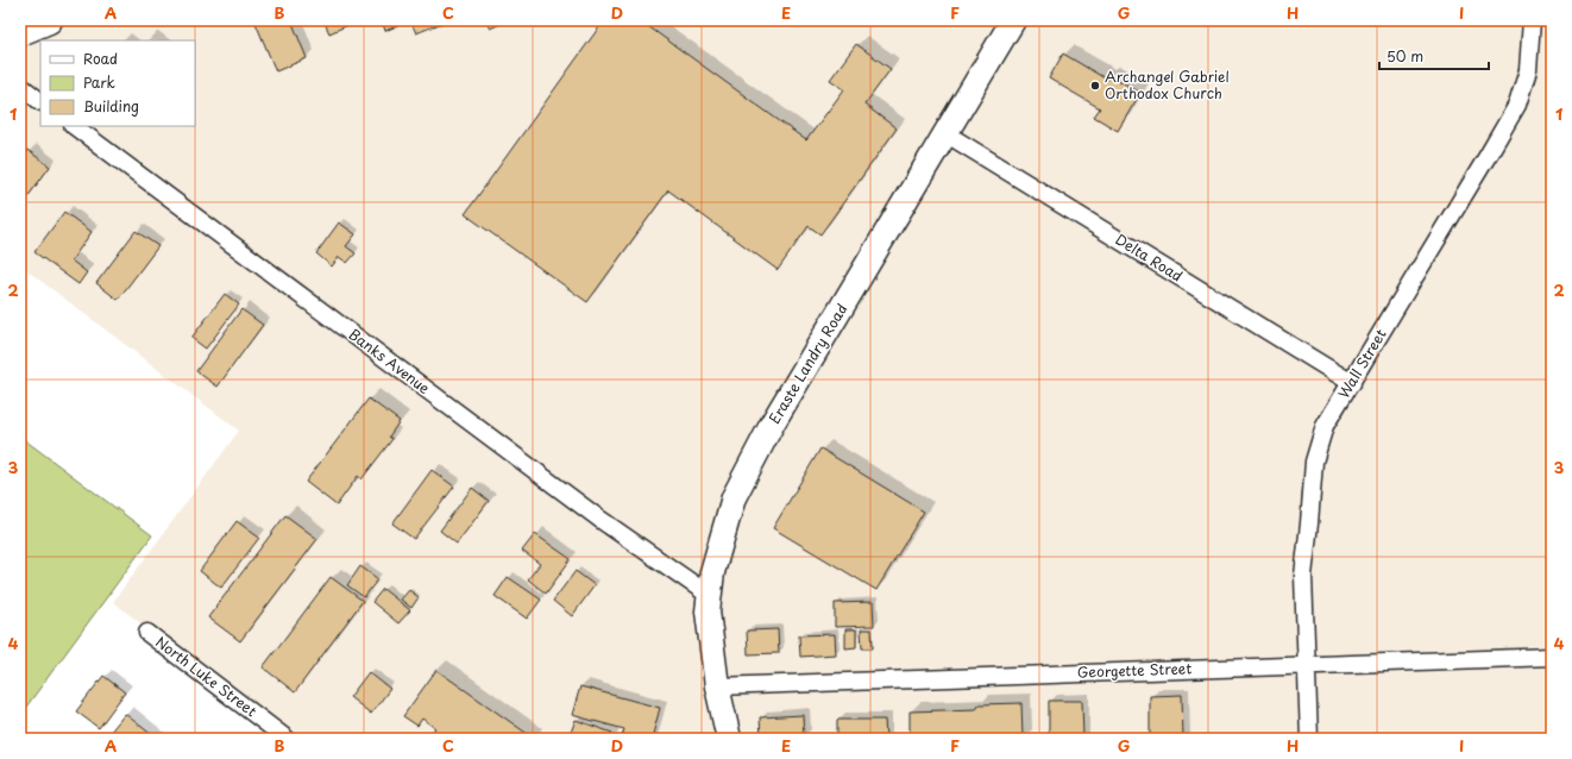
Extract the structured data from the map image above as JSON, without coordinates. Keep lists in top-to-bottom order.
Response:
{
  "streets": {
    "street": [
      "Delta Road",
      "Banks Avenue",
      "Eraste Landry Road",
      "Wall Street",
      "Georgette Street",
      "North Luke Street"
    ]
  },
  "crossings": [
    ["Delta Road", "Eraste Landry Road"],
    ["Delta Road", "Wall Street"],
    ["Banks Avenue", "Eraste Landry Road"],
    ["Eraste Landry Road", "Georgette Street"],
    ["Wall Street", "Georgette Street"]
  ],
  "places": ["Archangel Gabriel Orthodox Church"],
  "legend": ["Road", "Park", "Building"],
  "scale_bar": "50 m",
  "grid": {
    "columns": [
      "A",
      "B",
      "C",
      "D",
      "E",
      "F",
      "G",
      "H",
      "I"
    ],
    "rows": [
      "1",
      "2",
      "3",
      "4"
    ]
  }
}
